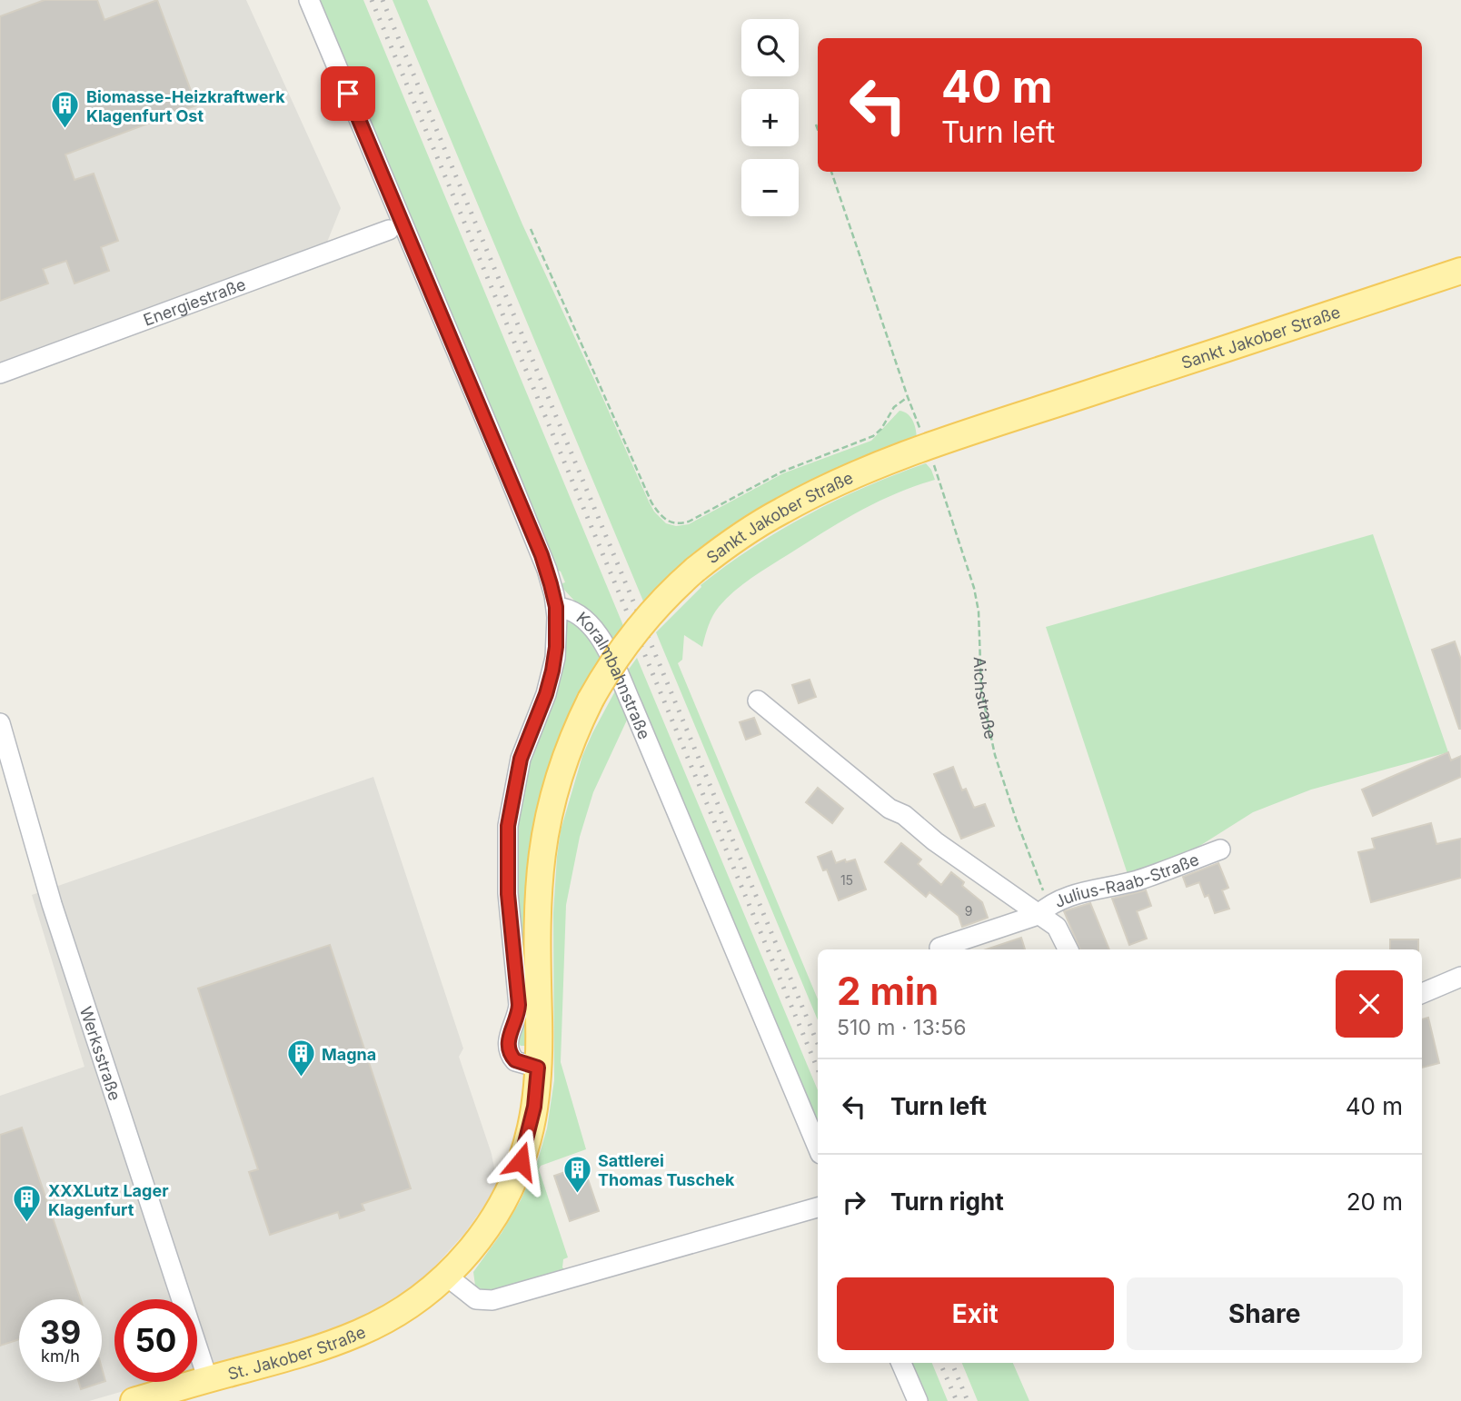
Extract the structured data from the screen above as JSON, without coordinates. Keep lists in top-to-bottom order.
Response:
{
  "streets": {
    "main road": ["Sankt Jakober Straße", "St. Jakober Straße"],
    "street": [
      "Energiestraße",
      "Koralmbahnstraße",
      "Julius-Raab-Straße",
      "Werksstraße"
    ],
    "path": ["Aichstraße"]
  },
  "crossings": [
    ["Sankt Jakober Straße", "Aichstraße"],
    ["Sankt Jakober Straße", "St. Jakober Straße"],
    ["Aichstraße", "Julius-Raab-Straße"],
    ["Werksstraße", "St. Jakober Straße"]
  ],
  "places": {
    "building": [
      "Biomasse-Heizkraftwerk Klagenfurt Ost",
      "Magna",
      "Sattlerei Thomas Tuschek",
      "XXXLutz Lager Klagenfurt"
    ]
  },
  "house_numbers": ["15", "9"],
  "page": {
    "map_buttons": ["+", "−"],
    "turn": ["40 m", "Turn left"],
    "heading": ["2 min", "510 m · 13:56"],
    "list": [
      {
        "name": "Turn left",
        "value": "40 m"
      },
      {
        "name": "Turn right",
        "value": "20 m"
      }
    ],
    "buttons": ["Exit", "Share"],
    "speed": "39 km/h",
    "limit": "50"
  }
}
